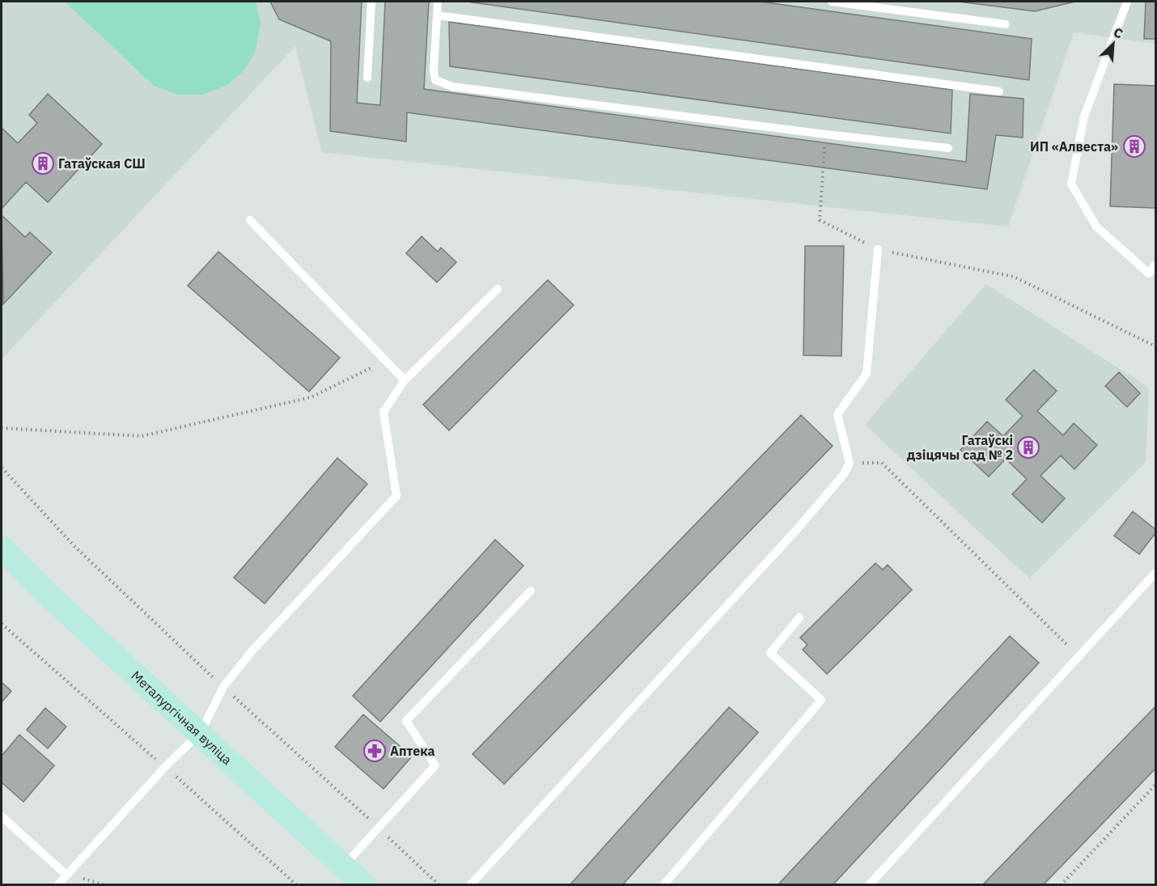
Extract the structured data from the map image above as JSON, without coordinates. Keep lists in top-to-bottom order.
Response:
{
  "streets": {
    "street": ["Металургічная вуліца"]
  },
  "places": {
    "building": ["ИП «Алвеста»", "Гатаўская СШ", "Гатаўскі дзіцячы сад № 2"],
    "pharmacy": ["Аптека"]
  },
  "north": "top right"
}
